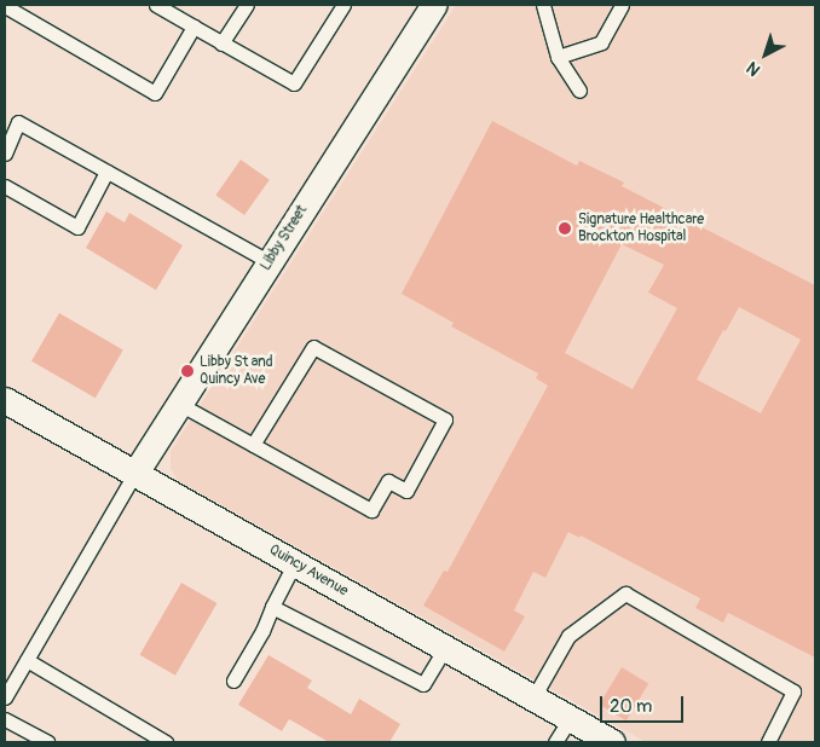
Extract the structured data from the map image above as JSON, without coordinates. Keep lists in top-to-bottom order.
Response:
{
  "streets": {
    "street": ["Libby Street", "Quincy Avenue"]
  },
  "crossings": [
    ["Libby Street", "Quincy Avenue"]
  ],
  "places": ["Signature Healthcare Brockton Hospital", "Libby St and Quincy Ave"],
  "scale_bar": "20 m",
  "north": "bottom left"
}
